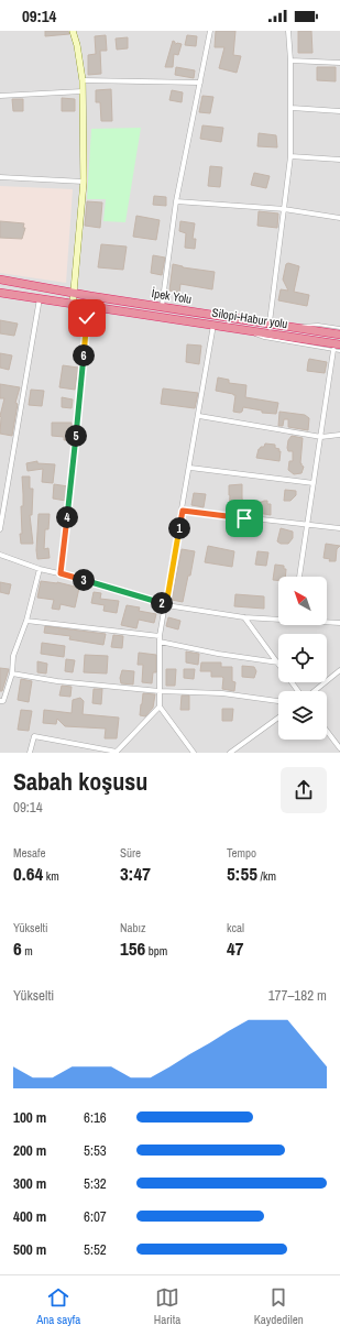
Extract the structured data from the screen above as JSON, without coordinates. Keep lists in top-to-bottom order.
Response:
{
  "streets": {
    "highway": ["İpek Yolu", "Silopi-Habur yolu"]
  },
  "north": "top left",
  "page": {
    "status": "09:14",
    "pins": [
      "6",
      "5",
      "4",
      "1",
      "3",
      "2"
    ],
    "heading": ["Sabah koşusu", "09:14"],
    "stats": [
      ["Mesafe", "0.64 km"],
      ["Süre", "3:47"],
      ["Tempo", "5:55 /km"],
      ["Yükselti", "6 m"],
      ["Nabız", "156 bpm"],
      ["kcal", "47"]
    ],
    "chart": ["Yükselti", "177–182 m"],
    "list": [
      {
        "name": "100 m",
        "note": "6:16"
      },
      {
        "name": "200 m",
        "note": "5:53"
      },
      {
        "name": "300 m",
        "note": "5:32"
      },
      {
        "name": "400 m",
        "note": "6:07"
      },
      {
        "name": "500 m",
        "note": "5:52"
      }
    ],
    "tabs": ["Ana sayfa", "Harita", "Kaydedilen"]
  }
}
